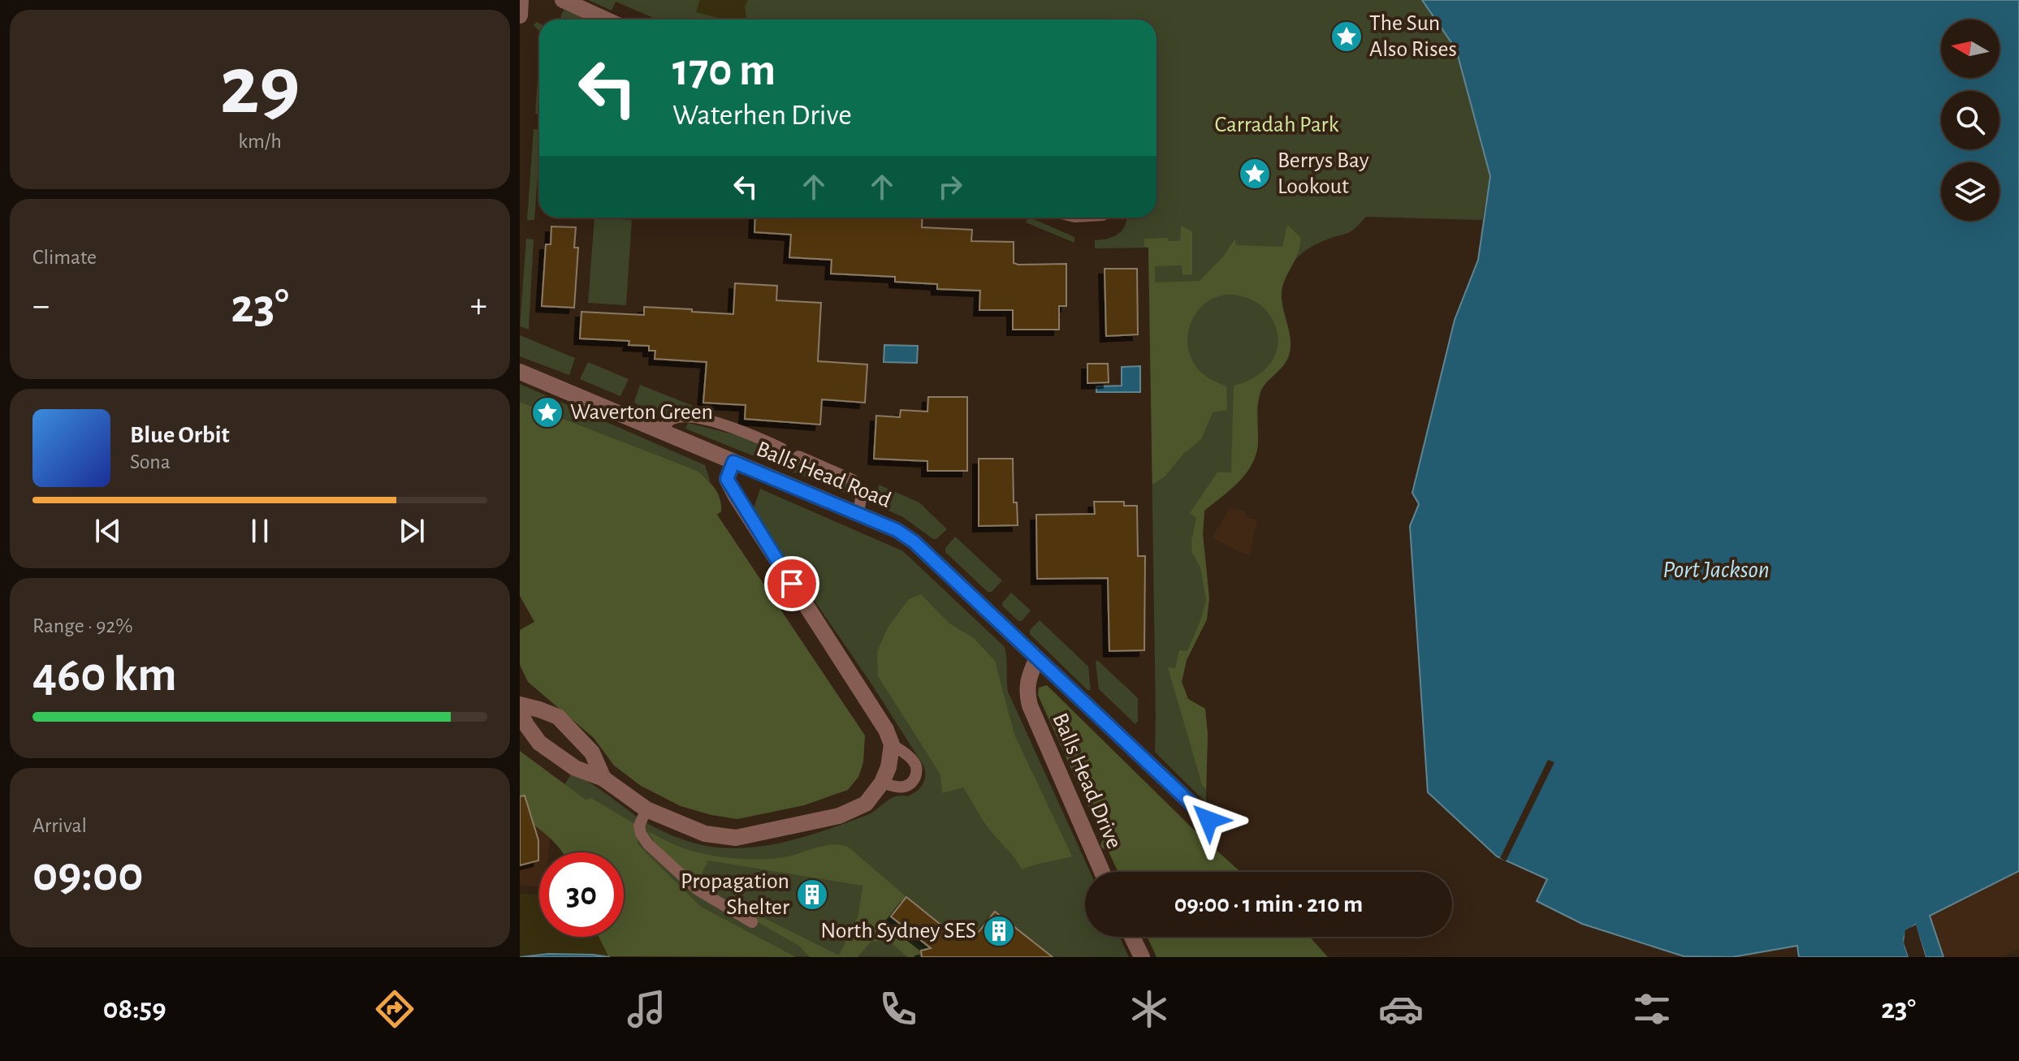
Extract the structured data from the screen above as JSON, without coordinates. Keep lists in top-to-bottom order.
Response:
{
  "streets": {
    "street": ["Balls Head Road", "Balls Head Drive"]
  },
  "crossings": [
    ["Balls Head Road", "Balls Head Drive"]
  ],
  "water": ["Port Jackson"],
  "parks": ["Carradah Park"],
  "places": {
    "place": ["The Sun Also Rises", "Berrys Bay Lookout", "Waverton Green"],
    "building": ["Propagation Shelter", "North Sydney SES"]
  },
  "north": "left",
  "page": {
    "tile": [
      ["29", "km/h"],
      "Climate",
      ["Range · 92%", "460 km"],
      ["Arrival", "09:00"]
    ],
    "turn": ["170 m", "Waterhen Drive"],
    "heat": ["−", "23°", "+"],
    "song": ["Blue Orbit", "Sona"],
    "limit": "30",
    "trip": "09:00 · 1 min · 210 m",
    "tabs": ["08:59", "23°"]
  }
}
